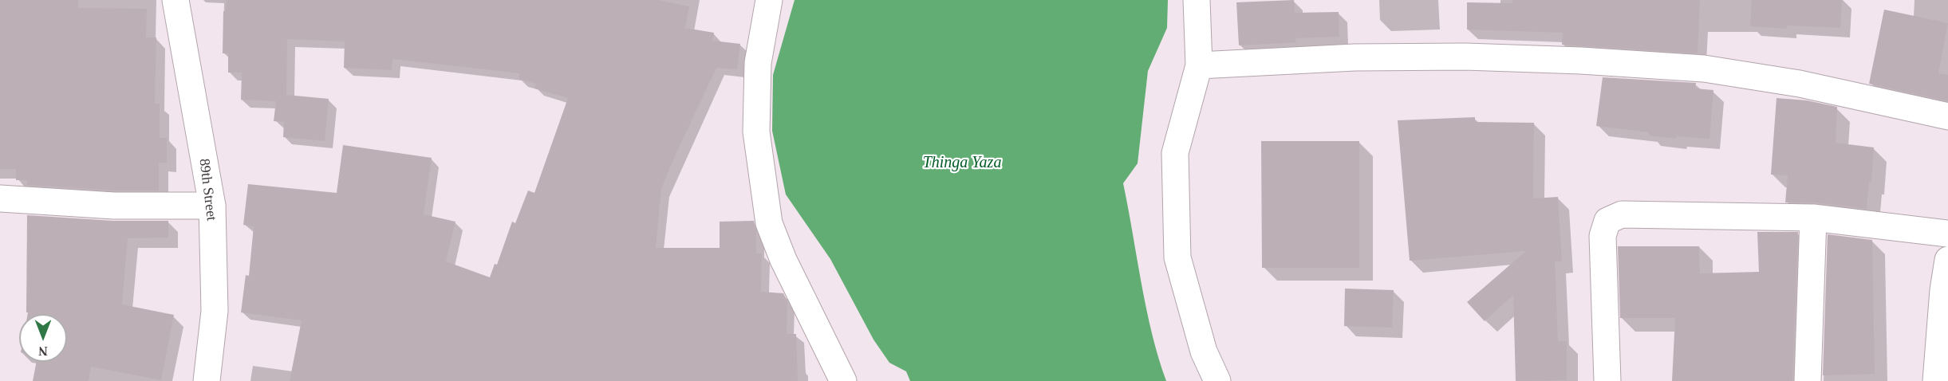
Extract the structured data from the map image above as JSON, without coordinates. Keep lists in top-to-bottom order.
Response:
{
  "streets": {
    "street": ["89th Street"]
  },
  "water": ["Thinga Yaza"],
  "north": "bottom"
}
